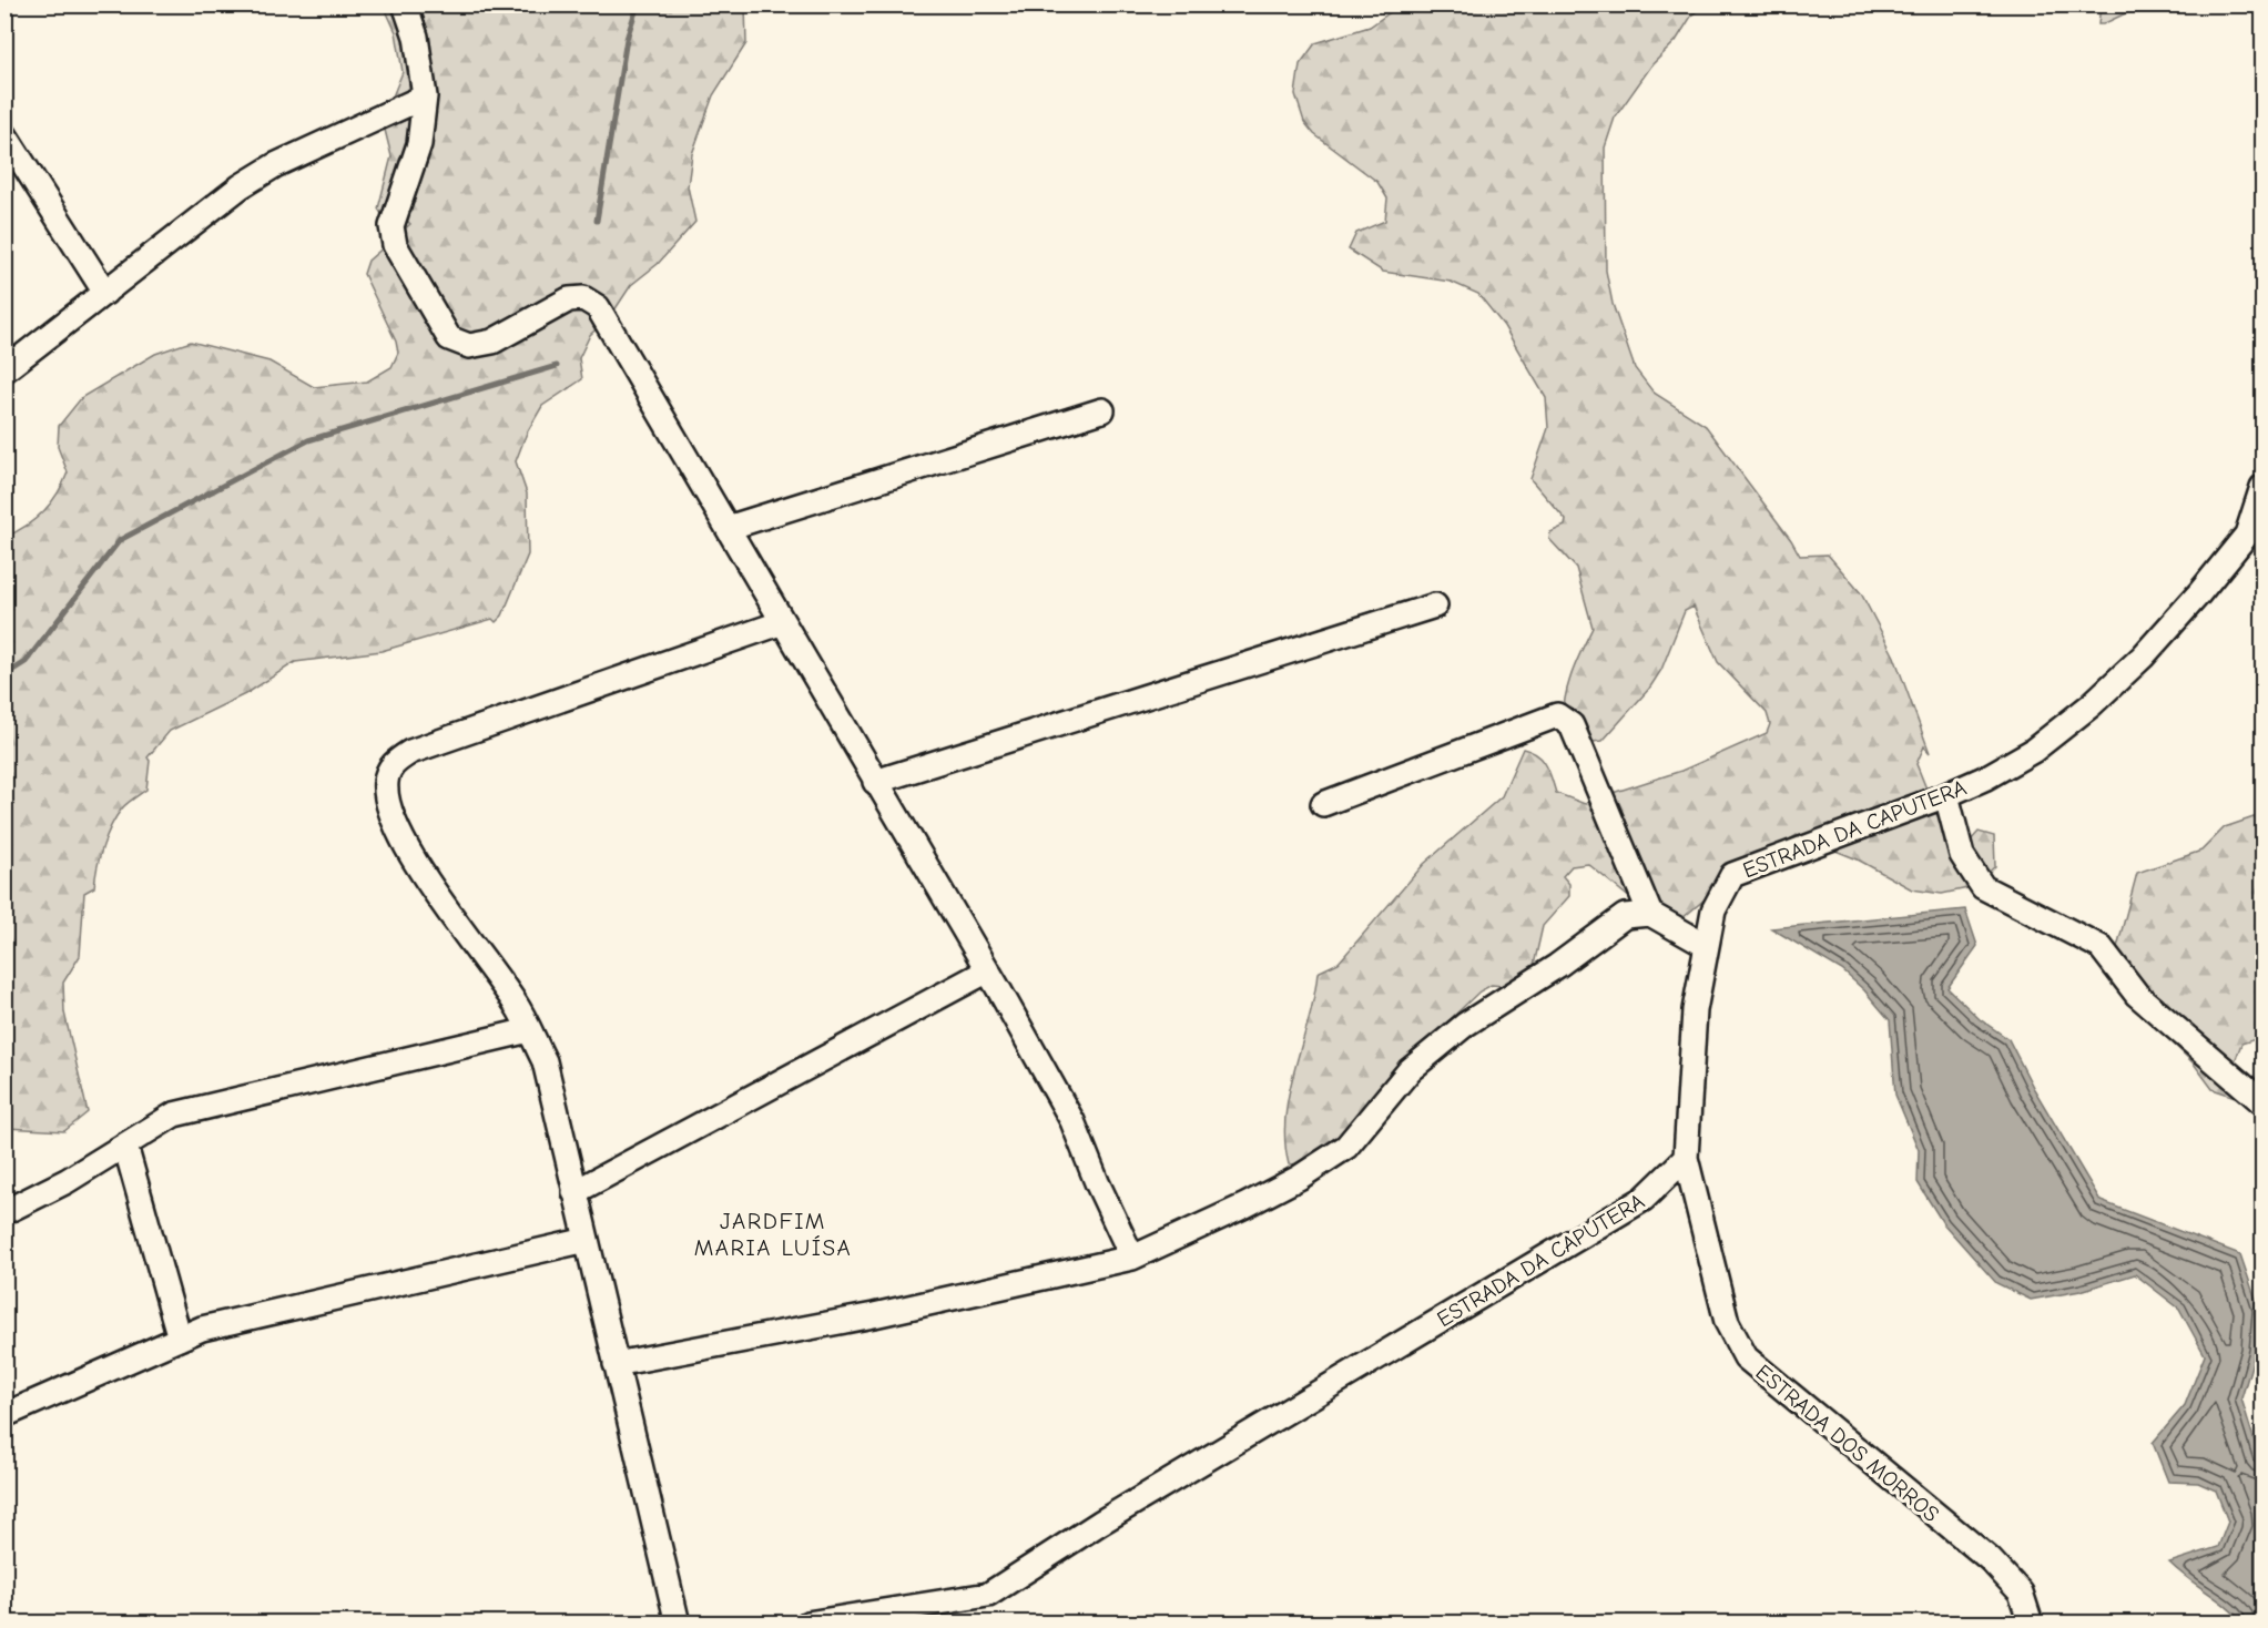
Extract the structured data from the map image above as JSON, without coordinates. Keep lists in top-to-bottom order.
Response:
{
  "streets": {
    "street": ["ESTRADA DA CAPUTERA", "ESTRADA DOS MORROS"]
  },
  "crossings": [
    ["ESTRADA DA CAPUTERA", "ESTRADA DOS MORROS"]
  ],
  "districts": ["JARDFIM MARIA LUÍSA"]
}
